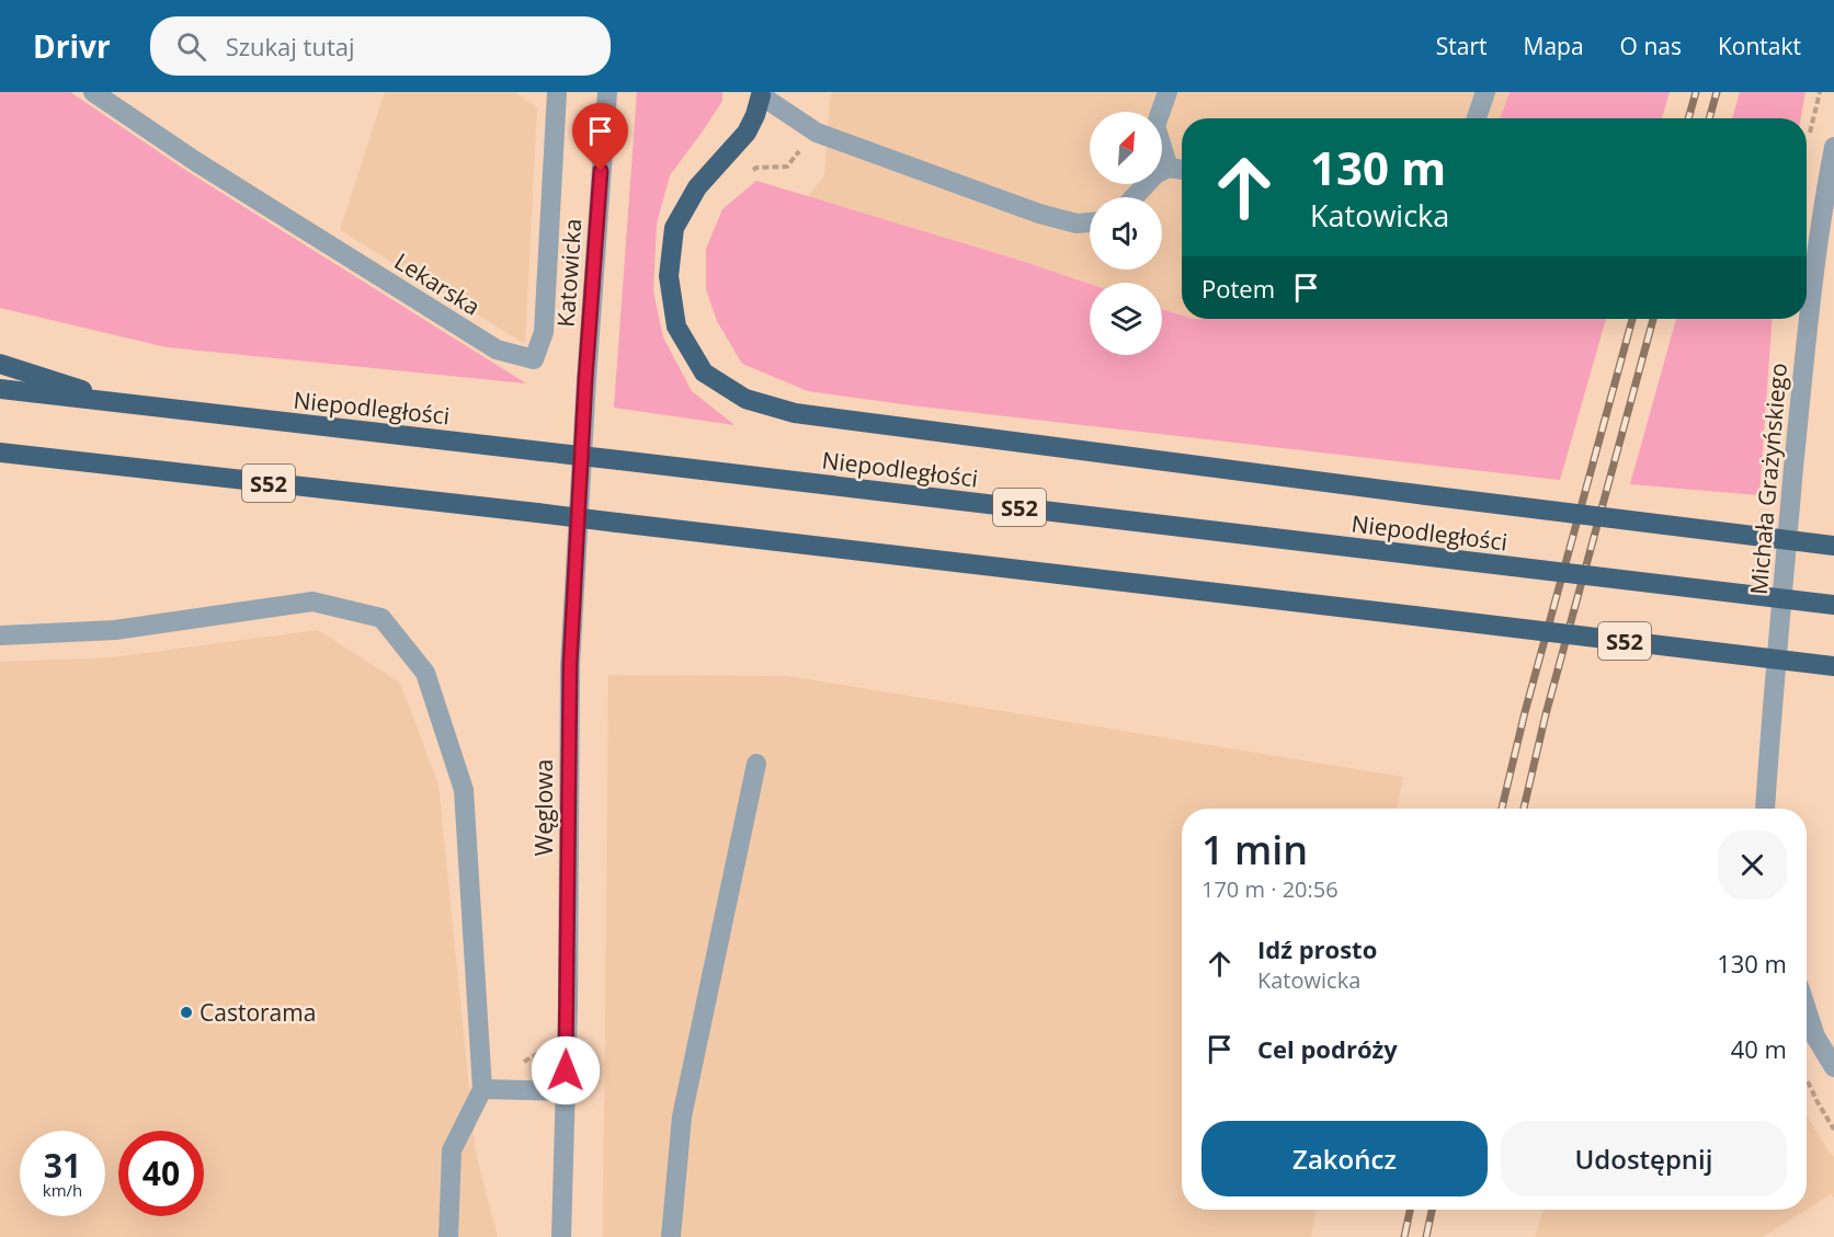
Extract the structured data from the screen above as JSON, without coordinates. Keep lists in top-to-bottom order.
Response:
{
  "streets": {
    "highway": ["Niepodległości", "S52"],
    "street": [
      "Katowicka",
      "Lekarska",
      "Michała Grażyńskiego",
      "Węglowa"
    ]
  },
  "crossings": [
    ["Katowicka", "Węglowa"]
  ],
  "places": ["Castorama"],
  "north": "top right",
  "page": {
    "header": "Drivr",
    "search": "Szukaj tutaj",
    "nav": [
      "Start",
      "Mapa",
      "O nas",
      "Kontakt"
    ],
    "turn": ["130 m", "Katowicka"],
    "then": "Potem",
    "heading": ["1 min", "170 m · 20:56"],
    "list": [
      {
        "name": "Idź prosto",
        "note": "Katowicka",
        "value": "130 m"
      },
      {
        "name": "Cel podróży",
        "value": "40 m"
      }
    ],
    "buttons": ["Zakończ", "Udostępnij"],
    "speed": "31 km/h",
    "limit": "40"
  }
}
